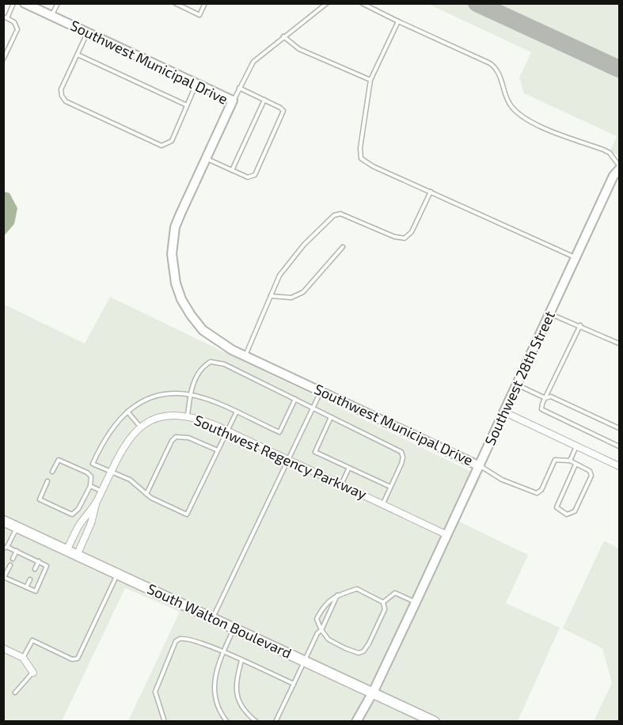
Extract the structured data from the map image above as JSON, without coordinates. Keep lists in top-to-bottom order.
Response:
{
  "streets": {
    "main road": ["South Walton Boulevard"],
    "street": ["Southwest Municipal Drive", "Southwest 28th Street", "Southwest Regency Parkway"]
  },
  "crossings": [
    ["Southwest Municipal Drive", "Southwest 28th Street"],
    ["Southwest 28th Street", "Southwest Regency Parkway"],
    ["Southwest 28th Street", "South Walton Boulevard"],
    ["Southwest Regency Parkway", "South Walton Boulevard"]
  ]
}
